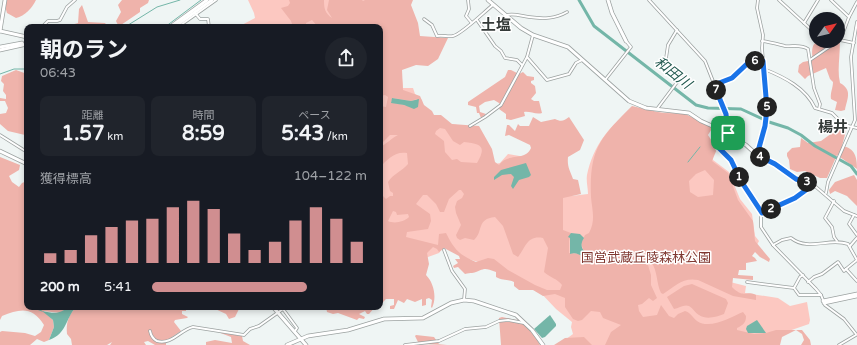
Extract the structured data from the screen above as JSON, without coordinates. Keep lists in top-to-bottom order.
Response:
{
  "districts": ["土塩", "楊井"],
  "water": ["和田川"],
  "parks": ["国営武蔵丘陵森林公園"],
  "north": "top right",
  "page": {
    "heading": ["朝のラン", "06:43"],
    "pins": [
      "6",
      "7",
      "5",
      "4",
      "1",
      "3",
      "2"
    ],
    "stats": [
      ["距離", "1.57 km"],
      ["時間", "8:59"],
      ["ペース", "5:43 /km"]
    ],
    "chart": ["獲得標高", "104–122 m"],
    "list": [
      {
        "name": "200 m",
        "note": "5:41"
      }
    ]
  }
}
